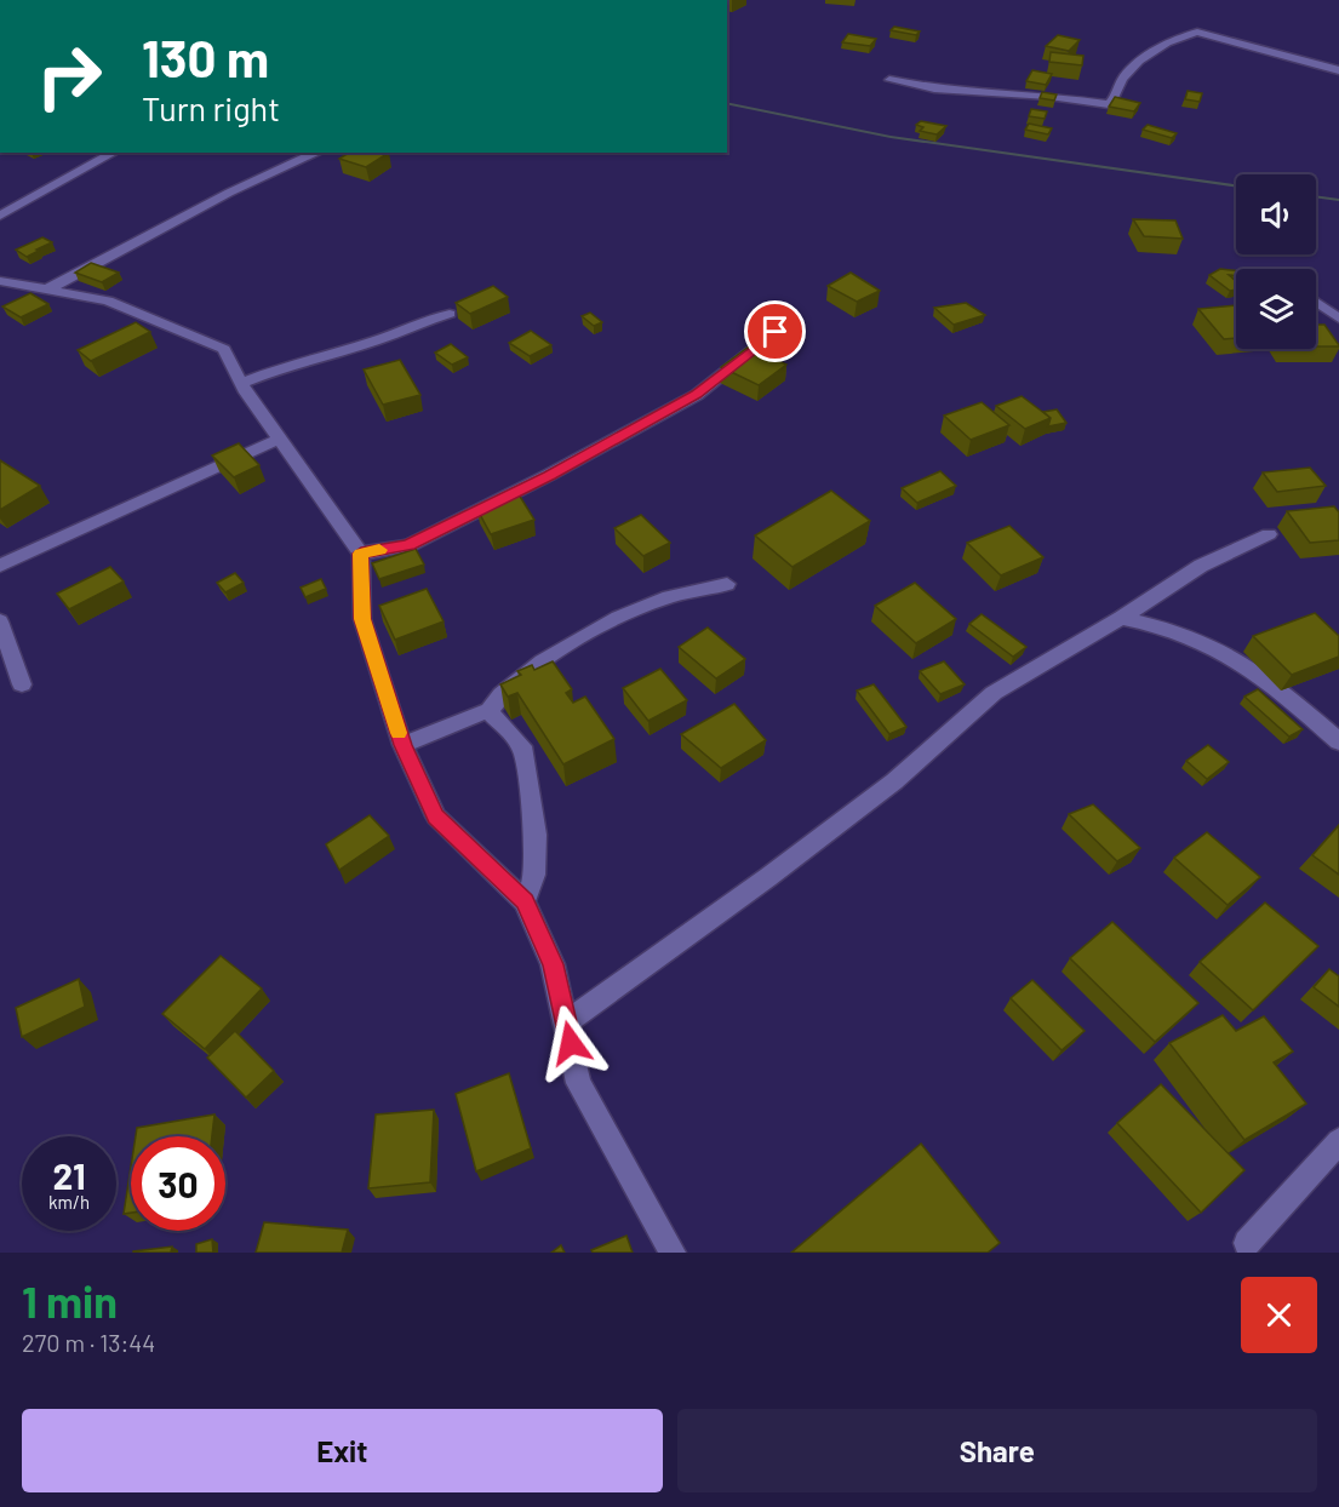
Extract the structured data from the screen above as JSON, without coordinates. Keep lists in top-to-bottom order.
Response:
{
  "page": {
    "turn": ["130 m", "Turn right"],
    "speed": "21 km/h",
    "limit": "30",
    "heading": ["1 min", "270 m · 13:44"],
    "buttons": ["Exit", "Share"]
  }
}
